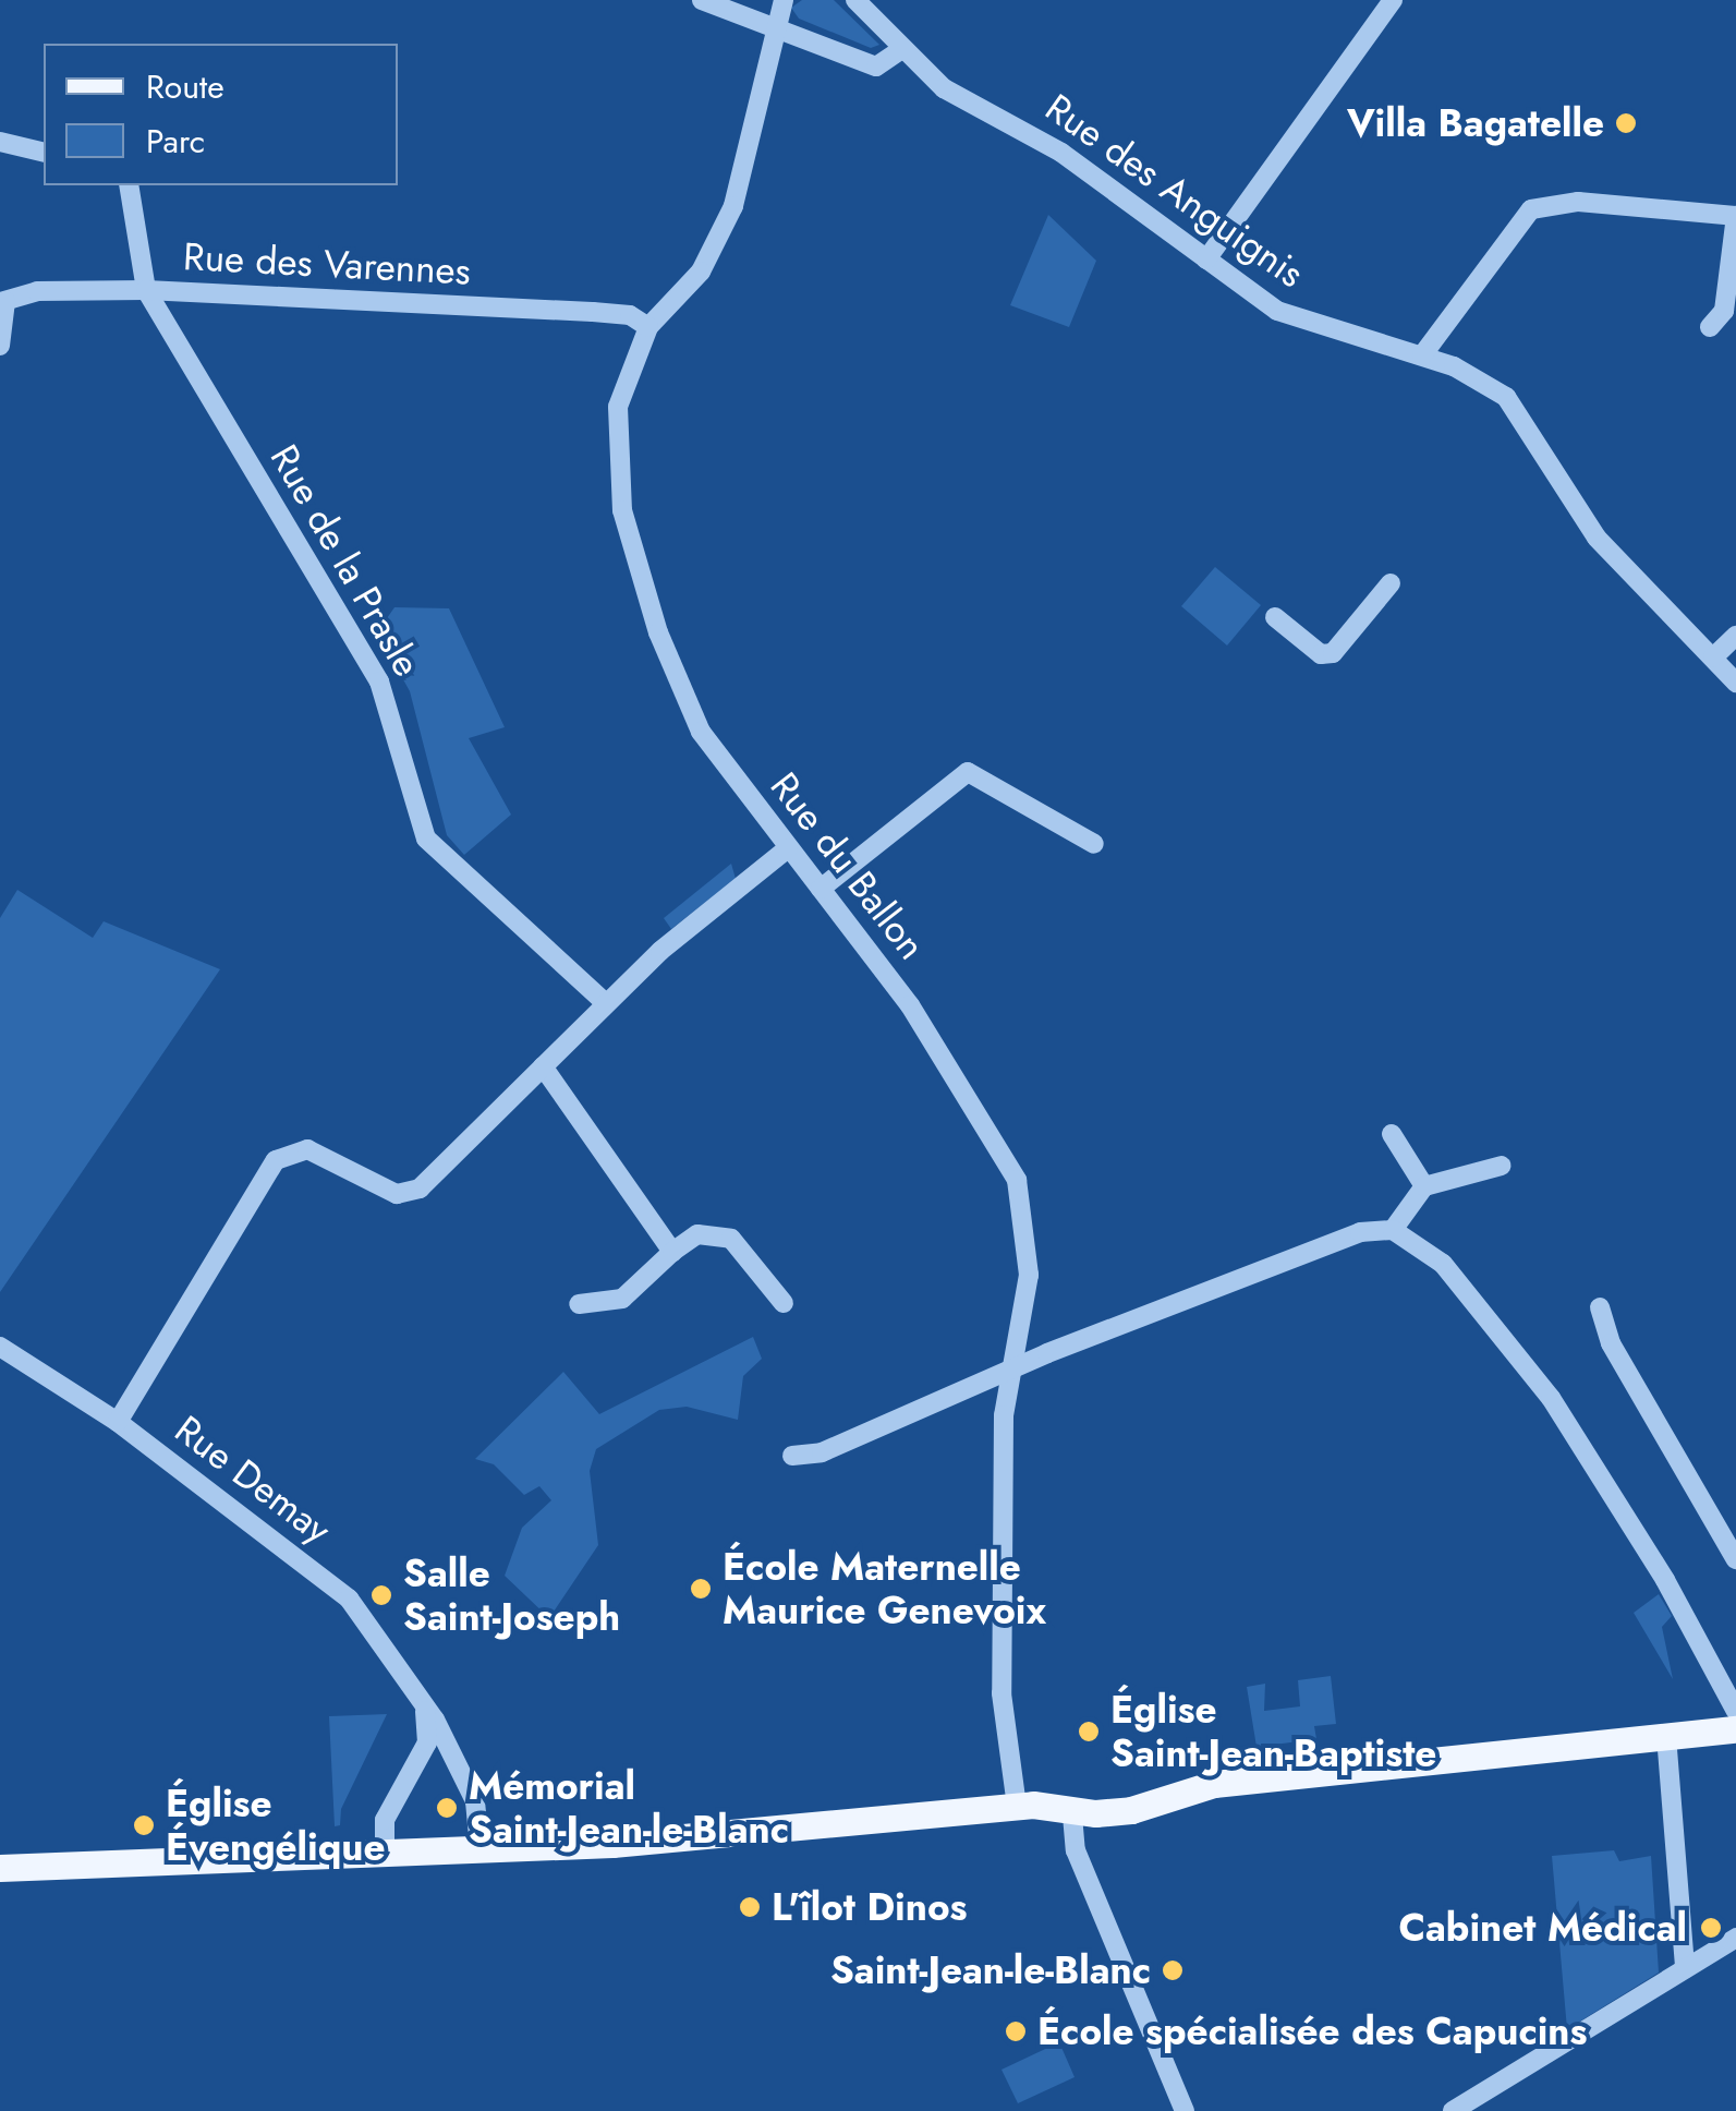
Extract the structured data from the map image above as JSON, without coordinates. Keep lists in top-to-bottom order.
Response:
{
  "streets": {
    "street": [
      "Rue des Anguignis",
      "Rue des Varennes",
      "Rue de la Prasle",
      "Rue du Ballon",
      "Rue Demay"
    ]
  },
  "crossings": [
    ["Rue des Varennes", "Rue de la Prasle"],
    ["Rue des Varennes", "Rue du Ballon"]
  ],
  "places": [
    "Villa Bagatelle",
    "École Maternelle Maurice Genevoix",
    "Salle Saint-Joseph",
    "Église Saint-Jean-Baptiste",
    "Mémorial Saint-Jean-le-Blanc",
    "Église Évengélique",
    "L'îlot Dinos",
    "Cabinet Médical",
    "Saint-Jean-le-Blanc",
    "École spécialisée des Capucins"
  ],
  "legend": ["Route", "Parc"]
}
